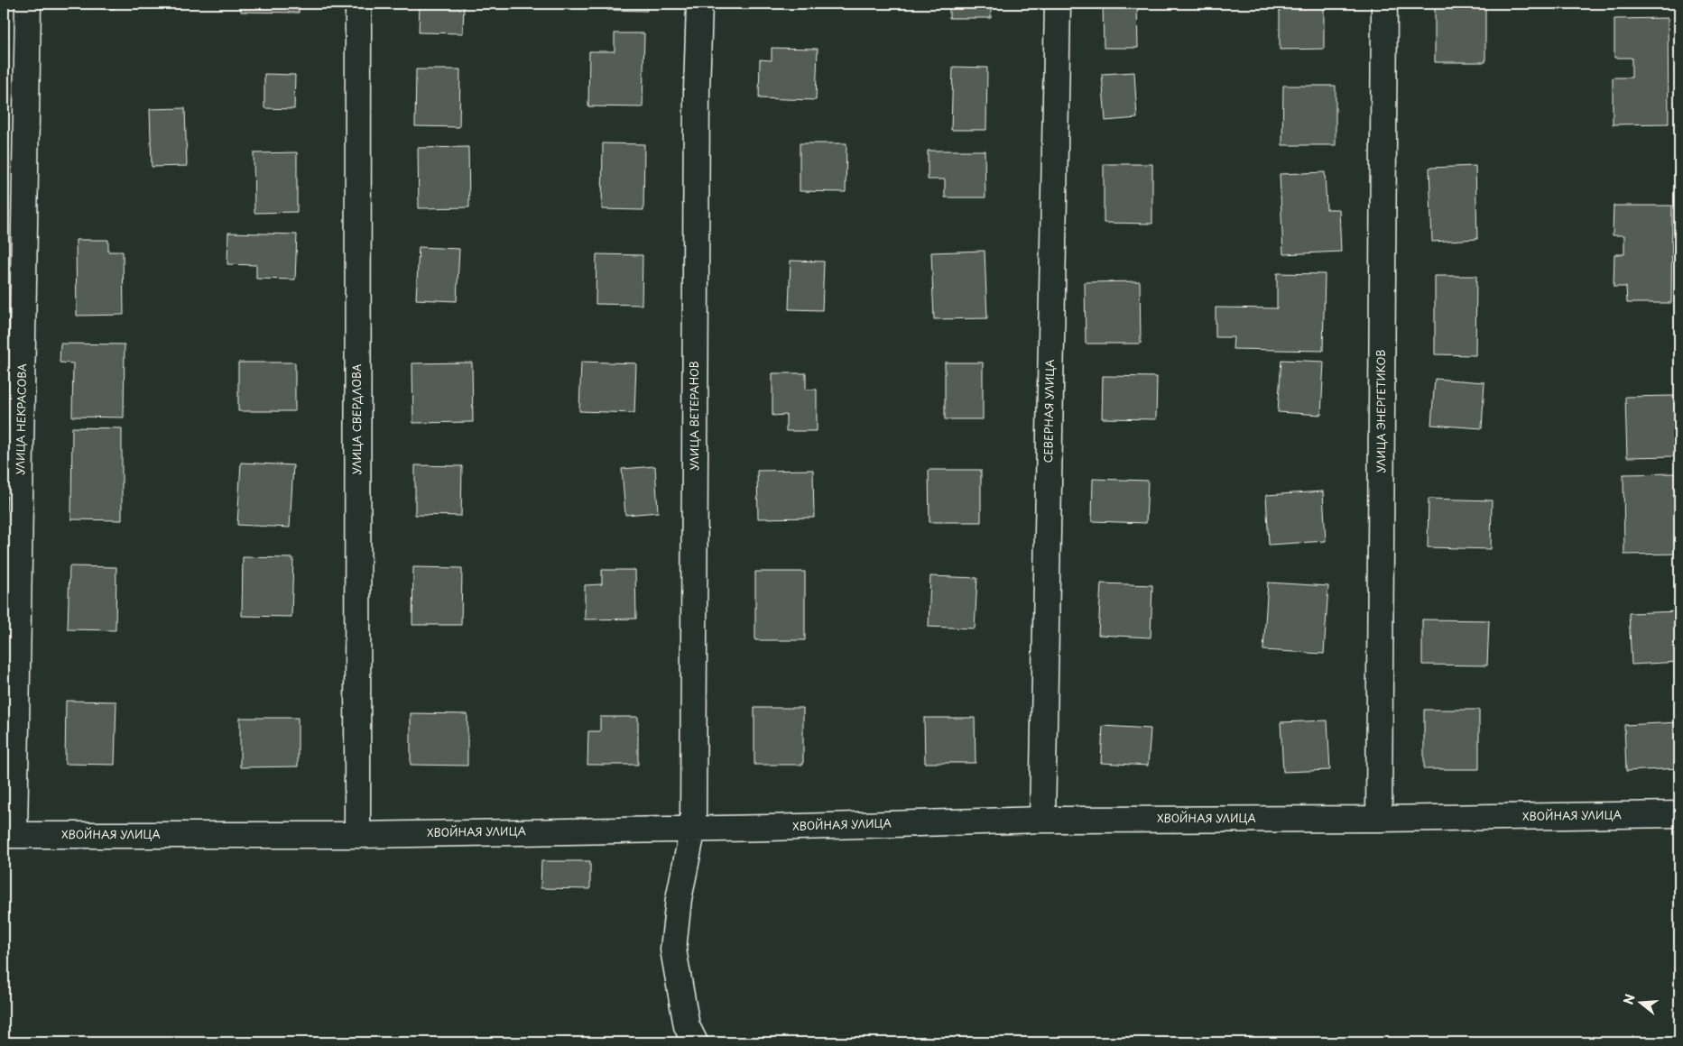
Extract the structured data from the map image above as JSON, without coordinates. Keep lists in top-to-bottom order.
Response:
{
  "streets": {
    "street": [
      "СЕВЕРНАЯ УЛИЦА",
      "УЛИЦА ЭНЕРГЕТИКОВ",
      "УЛИЦА ВЕТЕРАНОВ",
      "УЛИЦА НЕКРАСОВА",
      "УЛИЦА СВЕРДЛОВА",
      "ХВОЙНАЯ УЛИЦА"
    ]
  },
  "crossings": [
    ["СЕВЕРНАЯ УЛИЦА", "ХВОЙНАЯ УЛИЦА"],
    ["УЛИЦА ЭНЕРГЕТИКОВ", "ХВОЙНАЯ УЛИЦА"],
    ["УЛИЦА ВЕТЕРАНОВ", "ХВОЙНАЯ УЛИЦА"],
    ["УЛИЦА НЕКРАСОВА", "ХВОЙНАЯ УЛИЦА"],
    ["УЛИЦА СВЕРДЛОВА", "ХВОЙНАЯ УЛИЦА"]
  ],
  "north": "left"
}
